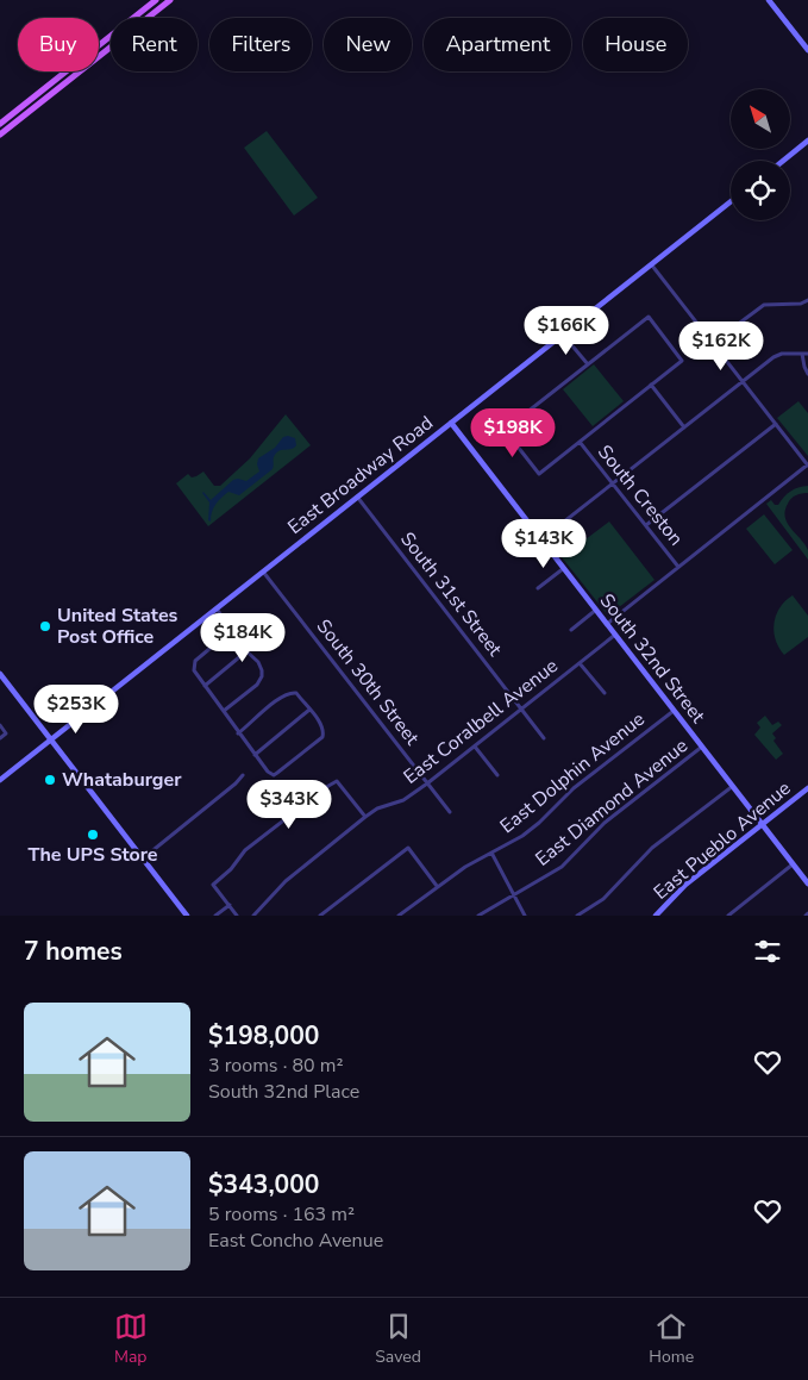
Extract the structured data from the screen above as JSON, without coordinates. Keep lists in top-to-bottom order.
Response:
{
  "streets": {
    "main road": ["East Broadway Road", "South 32nd Street", "East Pueblo Avenue"],
    "street": [
      "South Creston",
      "South 31st Street",
      "South 30th Street",
      "East Coralbell Avenue",
      "East Dolphin Avenue",
      "East Diamond Avenue"
    ]
  },
  "crossings": [
    ["East Broadway Road", "South 31st Street"],
    ["East Broadway Road", "South 32nd Street"],
    ["East Broadway Road", "South 30th Street"],
    ["South 31st Street", "East Coralbell Avenue"],
    ["South 32nd Street", "East Coralbell Avenue"],
    ["South 32nd Street", "East Dolphin Avenue"],
    ["South 32nd Street", "East Diamond Avenue"],
    ["South 32nd Street", "East Pueblo Avenue"],
    ["South 30th Street", "East Coralbell Avenue"]
  ],
  "places": ["United States Post Office", "Whataburger", "The UPS Store"],
  "north": "top left",
  "page": {
    "chip": [
      "Buy",
      "Rent",
      "Filters",
      "New",
      "Apartment",
      "House"
    ],
    "price": [
      "$166K",
      "$162K",
      "$198K",
      "$143K",
      "$184K",
      "$253K",
      "$343K"
    ],
    "heading": "7 homes",
    "list": [
      {
        "name": "$198,000",
        "note": "3 rooms · 80 m² · South 32nd Place"
      },
      {
        "name": "$343,000",
        "note": "5 rooms · 163 m² · East Concho Avenue"
      }
    ],
    "tabs": ["Map", "Saved", "Home"]
  }
}
